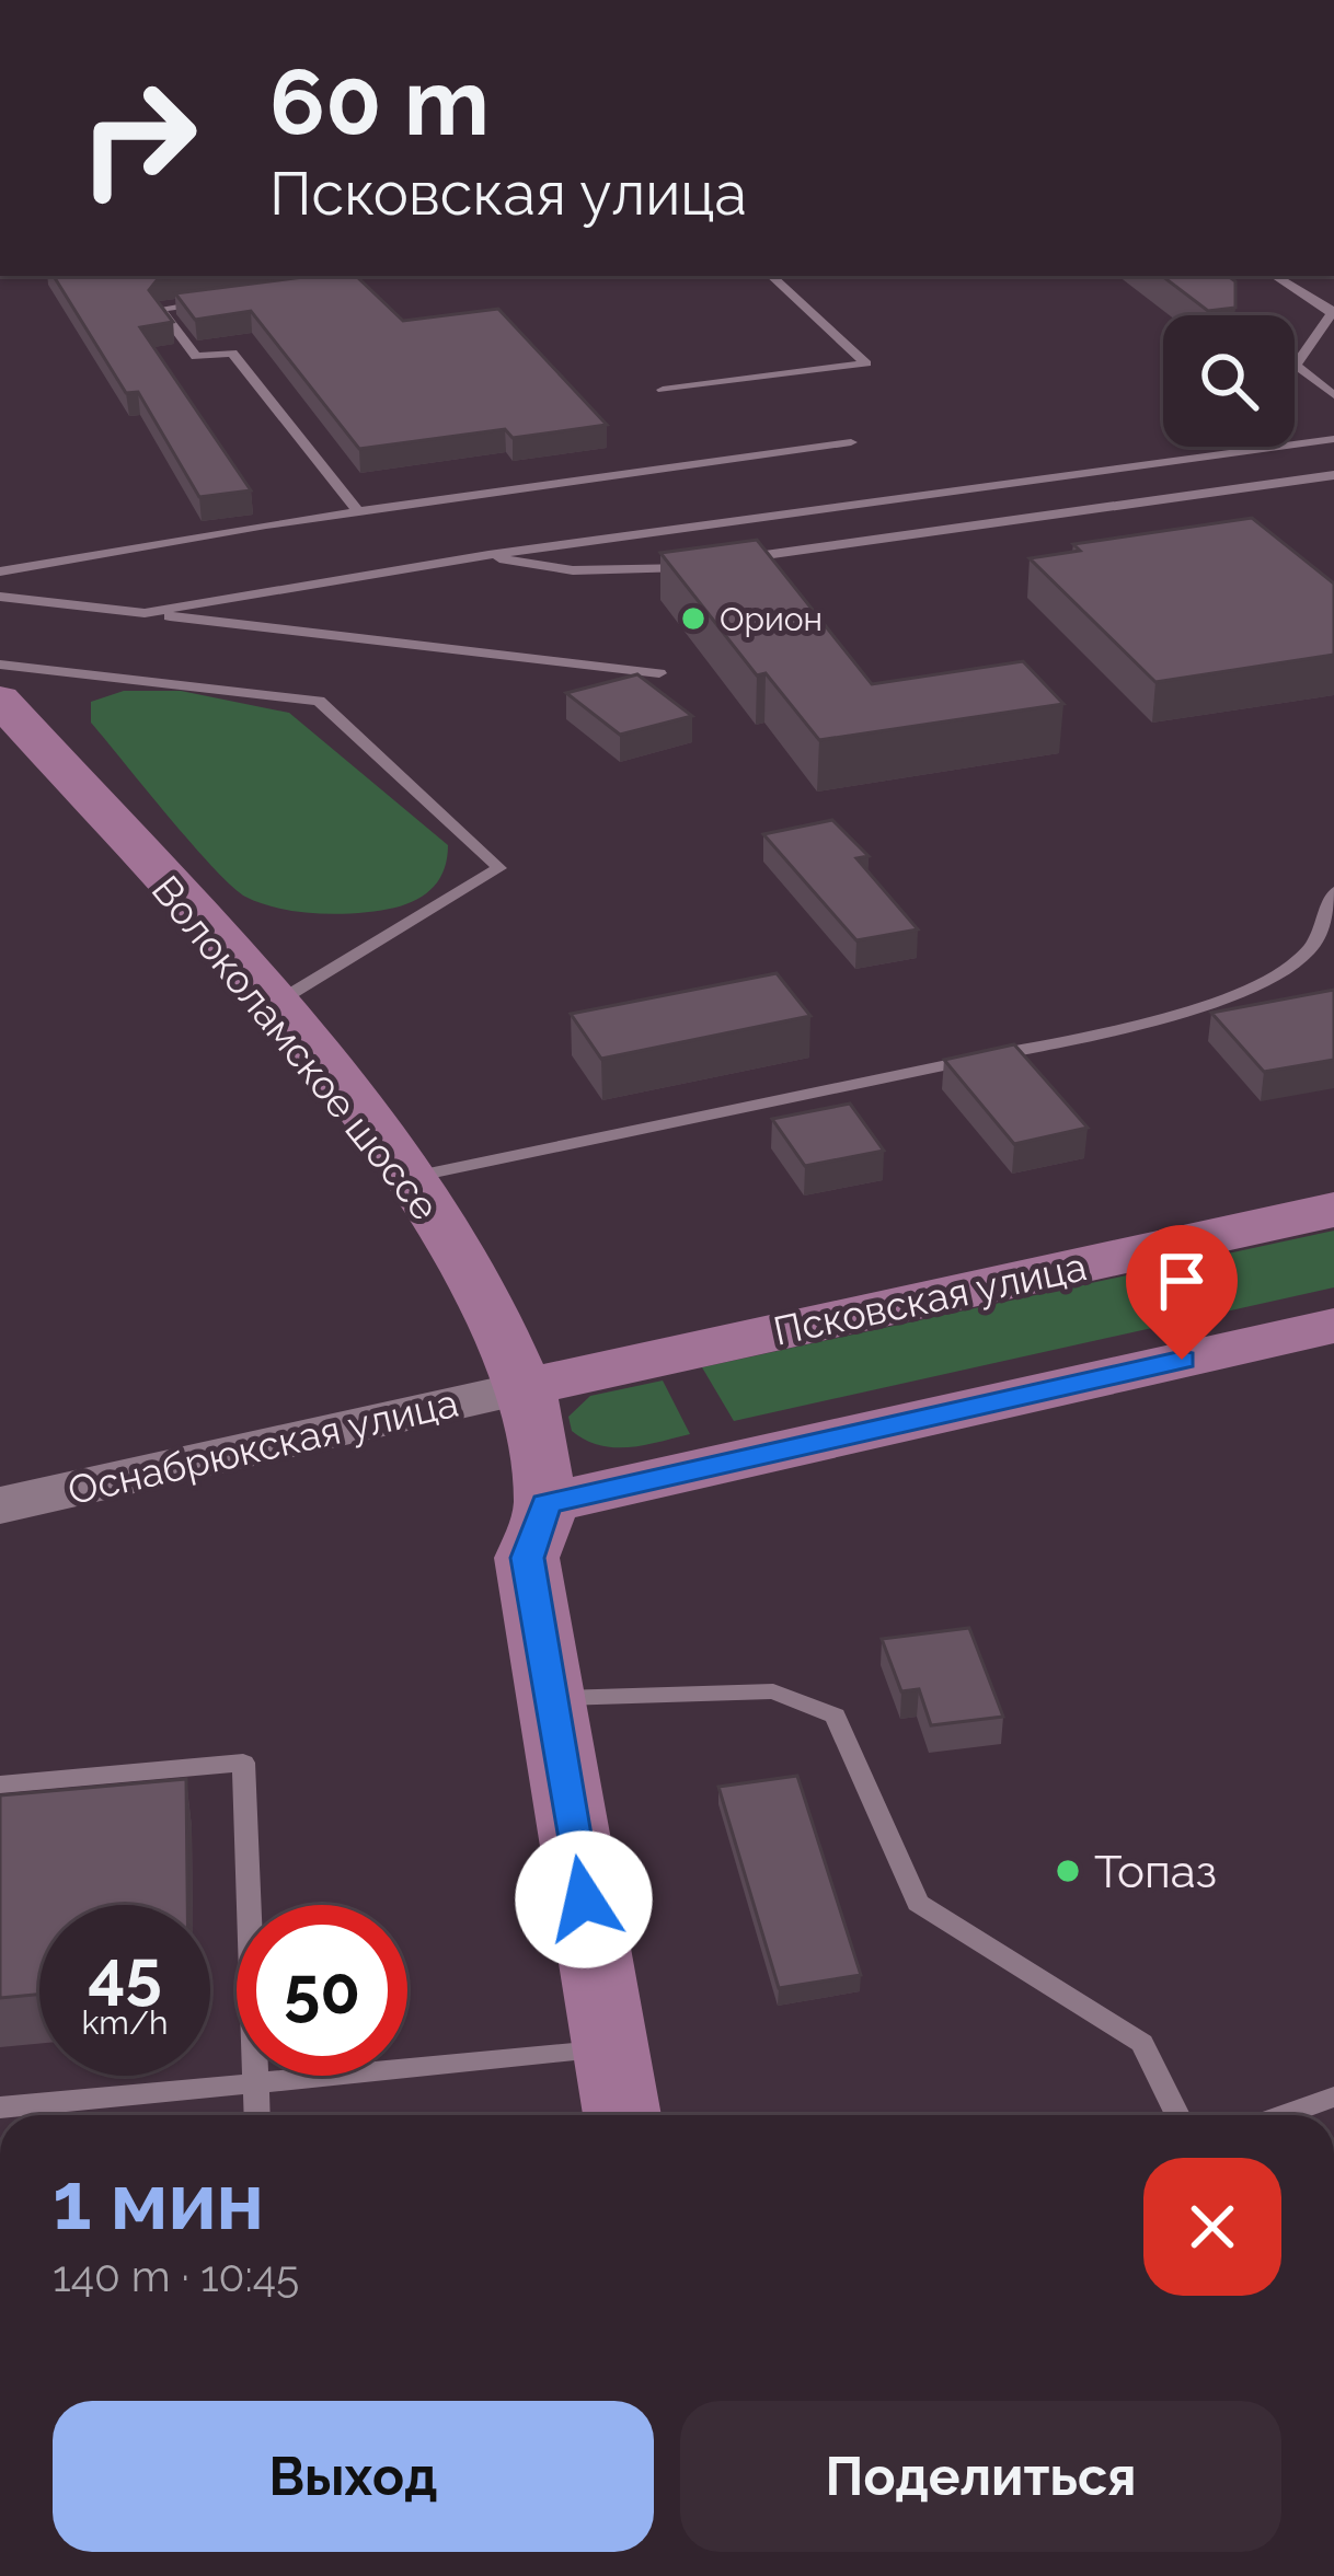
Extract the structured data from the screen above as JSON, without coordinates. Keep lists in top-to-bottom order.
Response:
{
  "streets": {
    "main road": ["Волоколамское шоссе", "Псковская улица"],
    "street": ["Оснабрюкская улица"]
  },
  "crossings": [
    ["Волоколамское шоссе", "Псковская улица"],
    ["Волоколамское шоссе", "Оснабрюкская улица"],
    ["Псковская улица", "Оснабрюкская улица"]
  ],
  "places": ["Орион", "Топаз"],
  "page": {
    "turn": ["60 m", "Псковская улица"],
    "speed": "45 km/h",
    "limit": "50",
    "heading": ["1 мин", "140 m · 10:45"],
    "buttons": ["Выход", "Поделиться"]
  }
}
